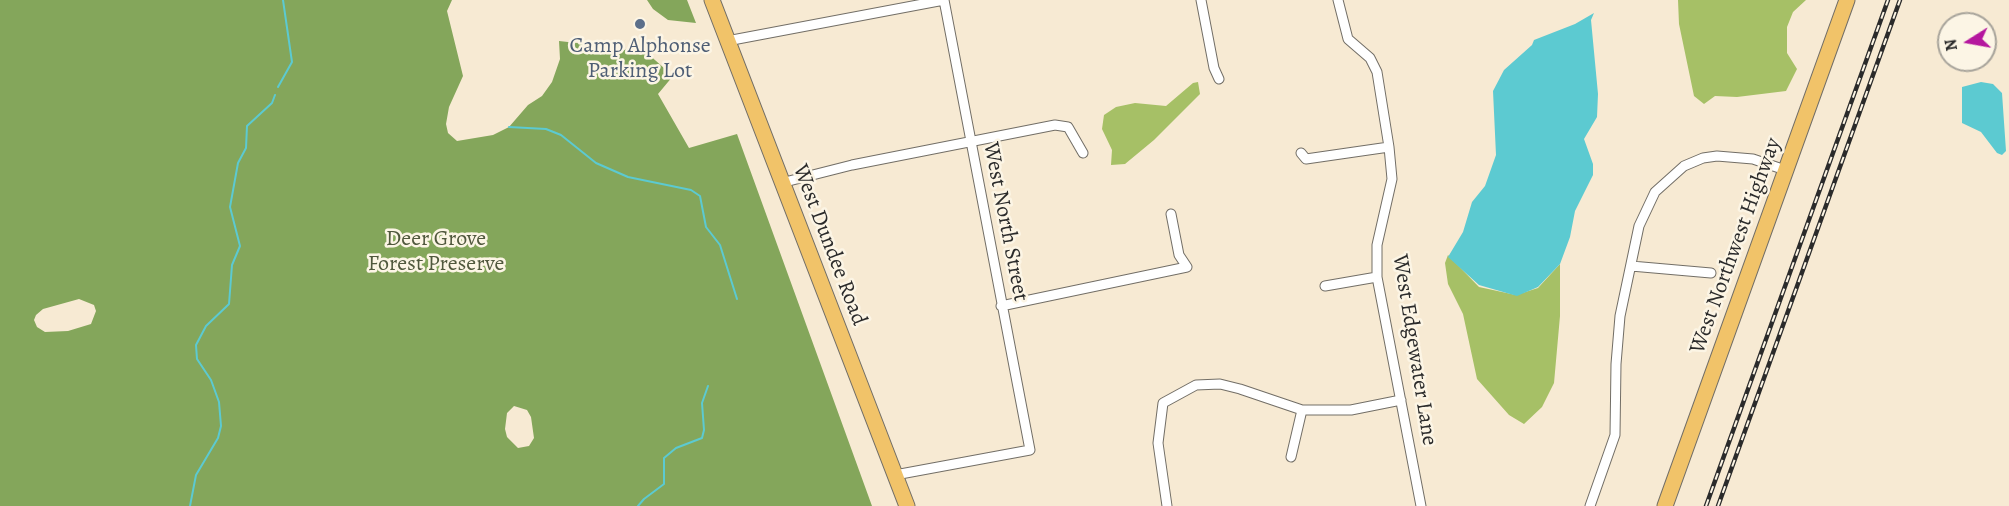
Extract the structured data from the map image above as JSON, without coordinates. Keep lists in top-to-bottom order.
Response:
{
  "streets": {
    "main road": ["West Dundee Road", "West Northwest Highway"],
    "street": ["West North Street", "West Edgewater Lane"]
  },
  "crossings": [
    ["West North Street", "West Dundee Road"]
  ],
  "parks": ["Deer Grove Forest Preserve"],
  "places": ["Camp Alphonse Parking Lot"],
  "north": "left"
}
